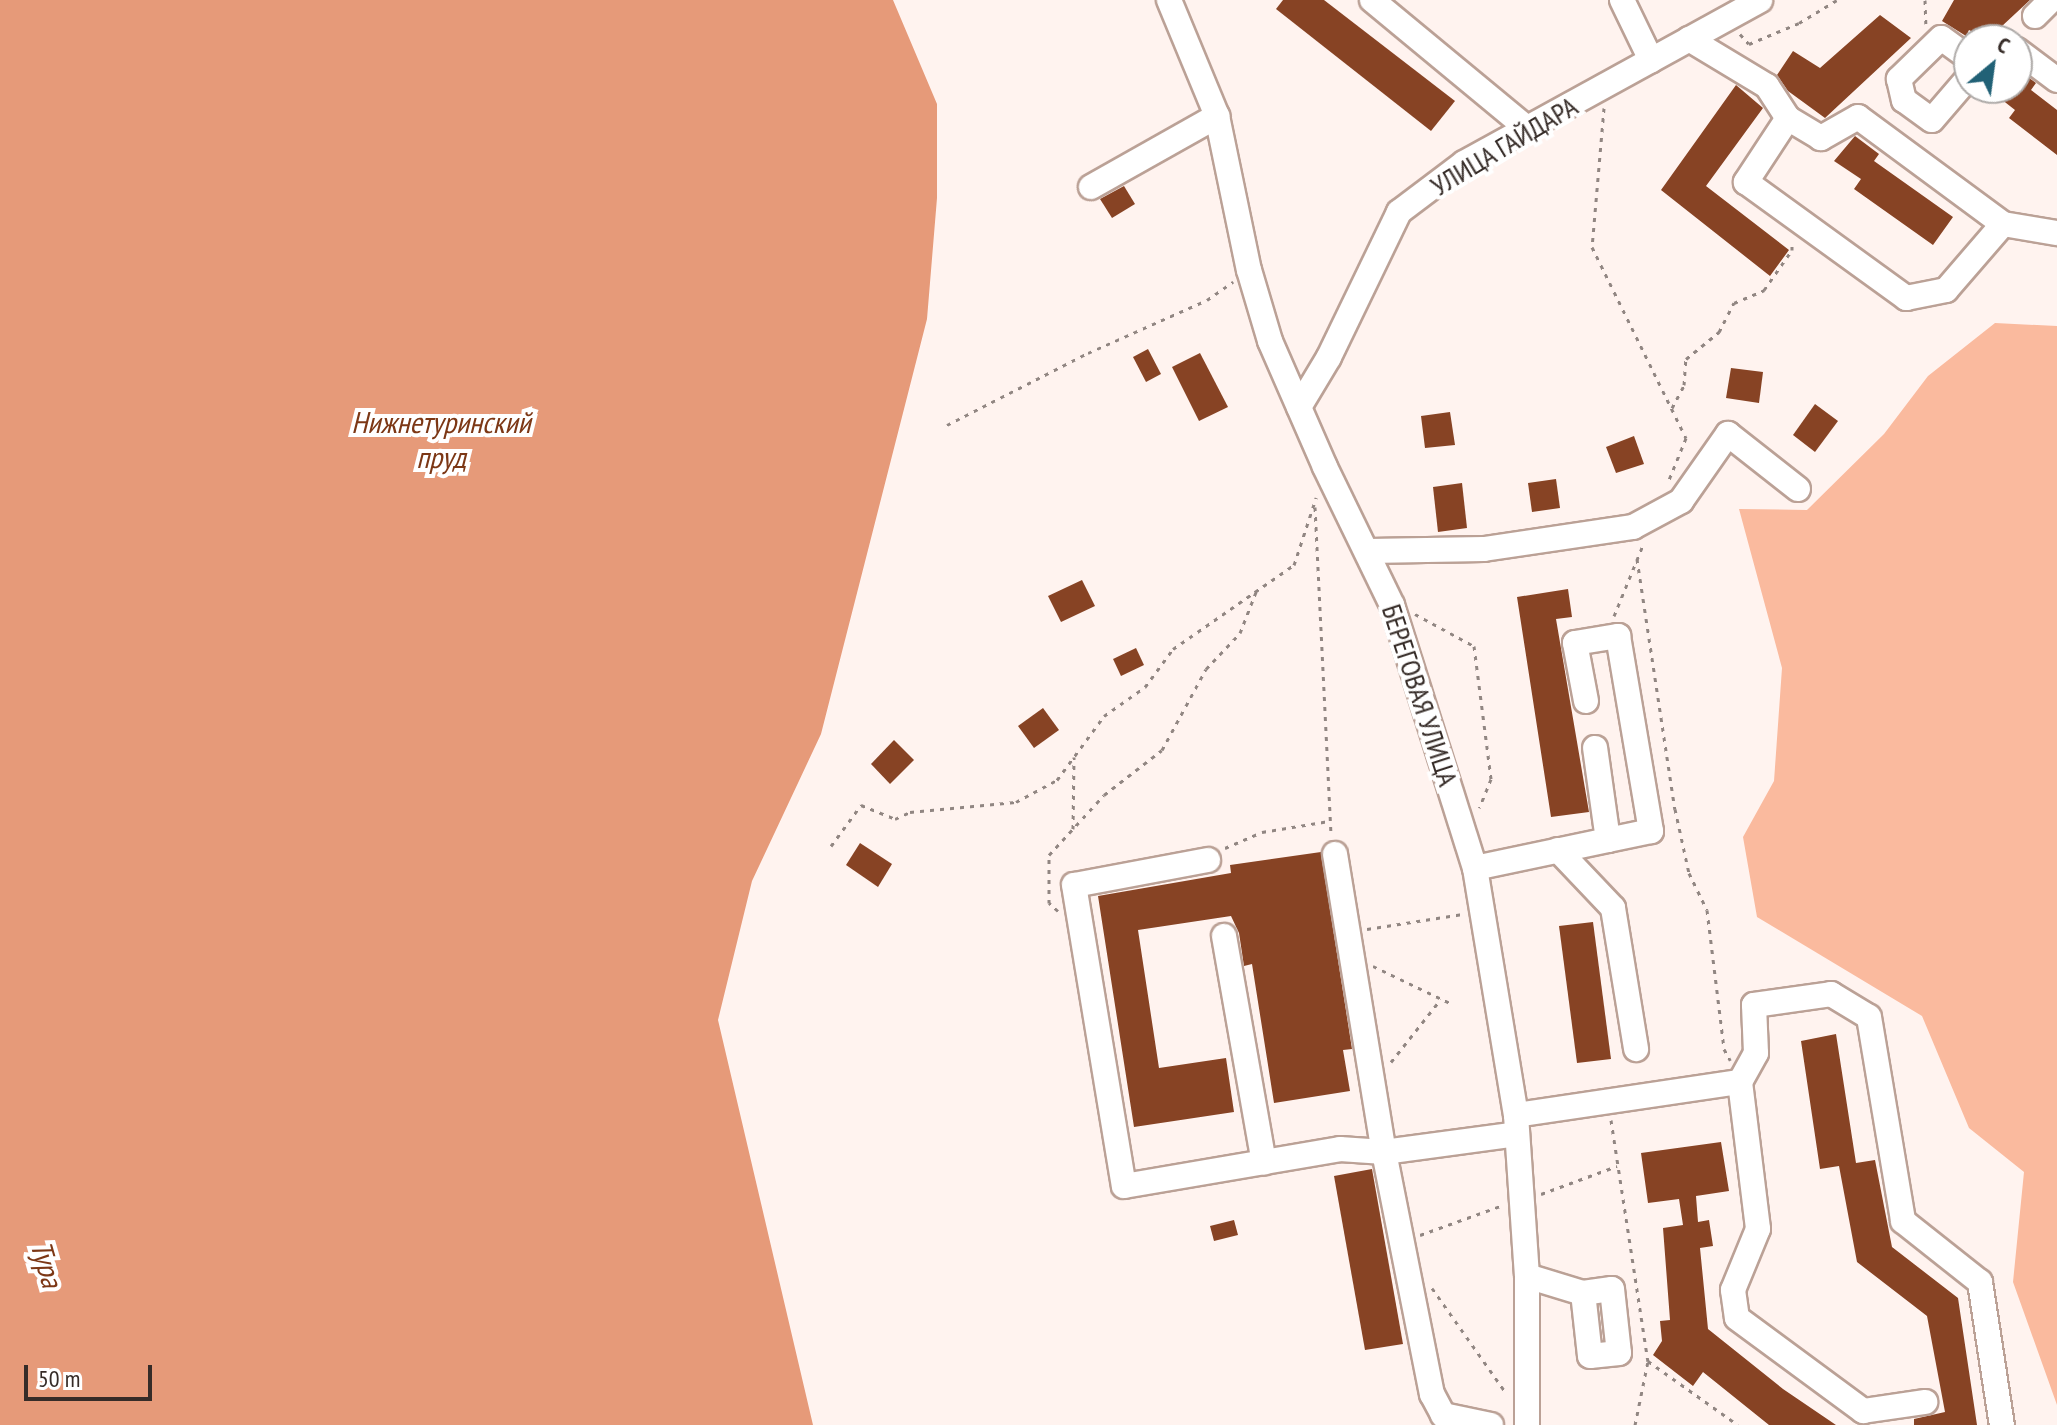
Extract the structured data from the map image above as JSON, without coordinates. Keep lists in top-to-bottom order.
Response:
{
  "streets": {
    "street": ["УЛИЦА ГАЙДАРА", "БЕРЕГОВАЯ УЛИЦА"]
  },
  "crossings": [
    ["УЛИЦА ГАЙДАРА", "БЕРЕГОВАЯ УЛИЦА"]
  ],
  "water": ["Нижнетуринский пруд", "Тура"],
  "scale_bar": "50 m",
  "north": "top right"
}
